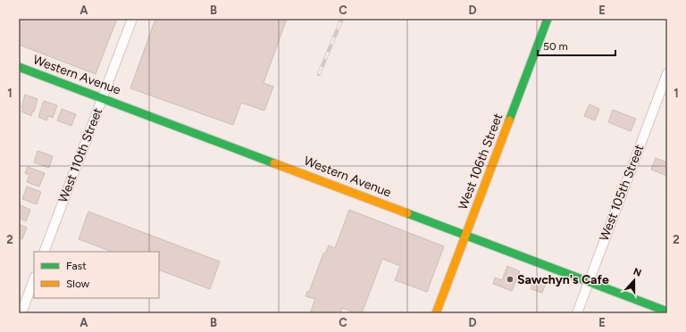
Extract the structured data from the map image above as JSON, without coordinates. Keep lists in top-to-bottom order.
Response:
{
  "streets": {
    "street": [
      "Western Avenue",
      "West 110th Street",
      "West 106th Street",
      "West 105th Street"
    ]
  },
  "crossings": [
    ["Western Avenue", "West 110th Street"],
    ["Western Avenue", "West 106th Street"],
    ["Western Avenue", "West 105th Street"]
  ],
  "places": ["Sawchyn's Cafe"],
  "legend": ["Fast", "Slow"],
  "scale_bar": "50 m",
  "north": "top",
  "grid": {
    "columns": [
      "A",
      "B",
      "C",
      "D",
      "E"
    ],
    "rows": ["1", "2"]
  }
}
